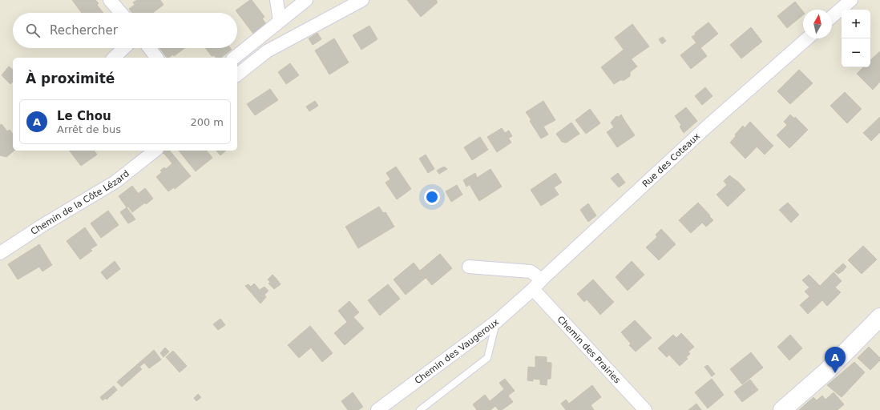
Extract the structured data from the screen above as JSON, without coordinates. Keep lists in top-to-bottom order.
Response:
{
  "streets": {
    "street": [
      "Rue des Coteaux",
      "Chemin de la Côte Lézard",
      "Chemin des Prairies",
      "Chemin des Vaugeroux"
    ]
  },
  "crossings": [
    ["Rue des Coteaux", "Chemin des Prairies"],
    ["Rue des Coteaux", "Chemin des Vaugeroux"],
    ["Chemin des Prairies", "Chemin des Vaugeroux"]
  ],
  "north": "top",
  "page": {
    "map_buttons": ["+", "−"],
    "search": "Rechercher",
    "heading": "À proximité",
    "list": [
      {
        "mark": "A",
        "name": "Le Chou",
        "note": "Arrêt de bus",
        "value": "200 m"
      }
    ],
    "pins": "A"
  }
}
